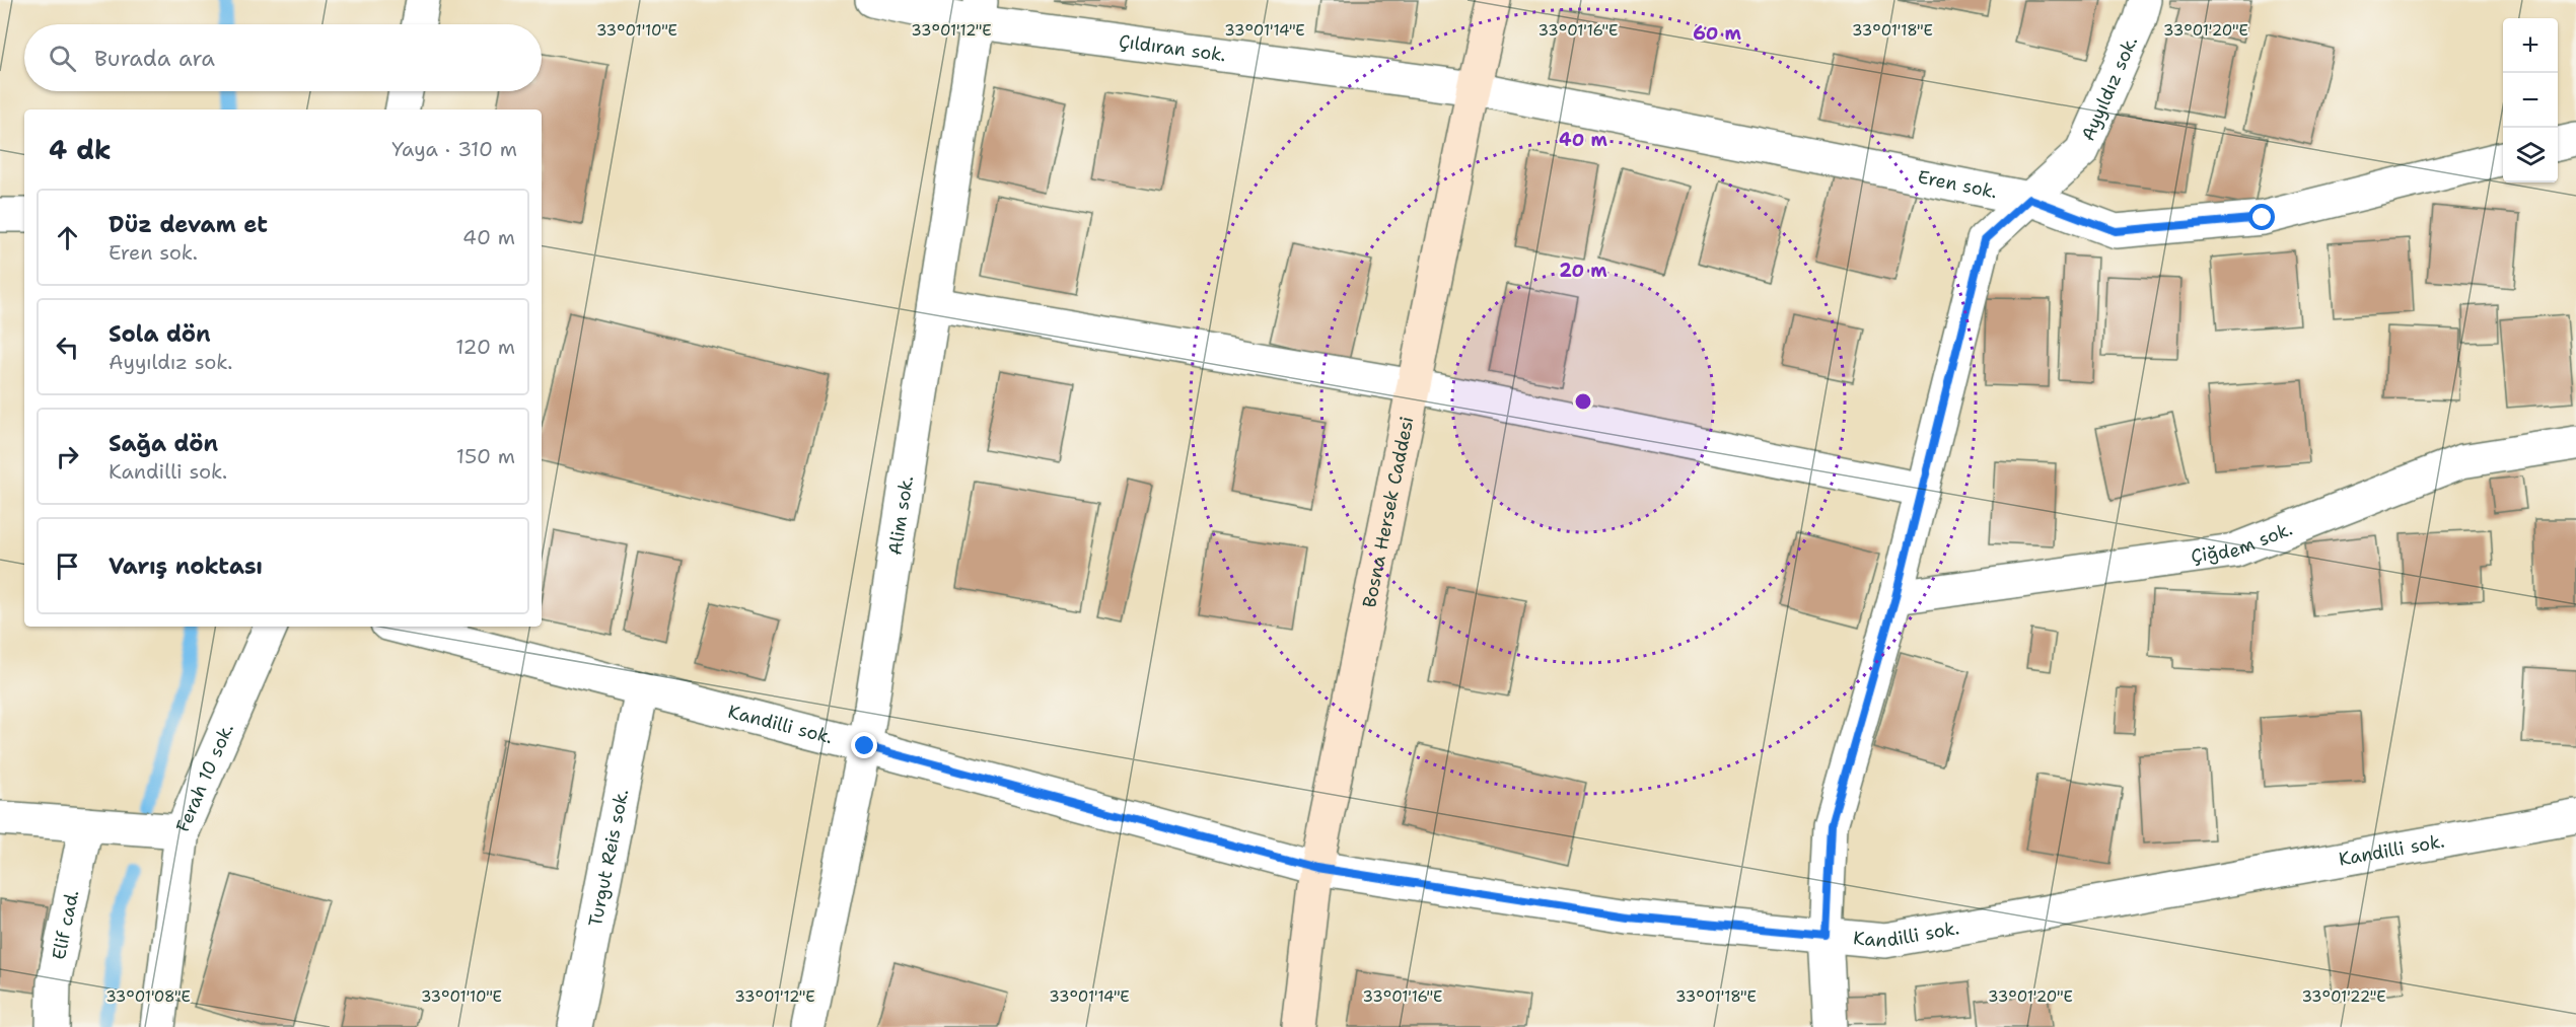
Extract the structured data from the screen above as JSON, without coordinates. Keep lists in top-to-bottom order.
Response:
{
  "streets": {
    "main road": ["Bosna Hersek Caddesi"],
    "street": [
      "Çıldıran sok.",
      "Ayyıldız sok.",
      "Eren sok.",
      "Alim sok.",
      "Çiğdem sok.",
      "Kandilli sok.",
      "Ferah 10 sok.",
      "Turgut Reis sok.",
      "Elif cad."
    ]
  },
  "crossings": [
    ["Çıldıran sok.", "Eren sok."],
    ["Çıldıran sok.", "Bosna Hersek Caddesi"],
    ["Çıldıran sok.", "Alim sok."],
    ["Ayyıldız sok.", "Eren sok."],
    ["Ayyıldız sok.", "Çiğdem sok."],
    ["Ayyıldız sok.", "Kandilli sok."],
    ["Eren sok.", "Bosna Hersek Caddesi"],
    ["Bosna Hersek Caddesi", "Kandilli sok."],
    ["Alim sok.", "Kandilli sok."],
    ["Kandilli sok.", "Turgut Reis sok."],
    ["Ferah 10 sok.", "Elif cad."]
  ],
  "page": {
    "map_buttons": ["+", "−"],
    "search": "Burada ara",
    "heading": ["4 dk", "Yaya · 310 m"],
    "list": [
      ["Düz devam et", "Eren sok.", "40 m"],
      ["Sola dön", "Ayyıldız sok.", "120 m"],
      ["Sağa dön", "Kandilli sok.", "150 m"],
      "Varış noktası"
    ]
  },
  "coordinates": [
    "33°01'10\"E",
    "33°01'12\"E",
    "33°01'14\"E",
    "33°01'16\"E",
    "33°01'18\"E",
    "33°01'20\"E",
    "33°01'08\"E",
    "33°01'22\"E"
  ],
  "rings": ["60 m", "40 m", "20 m"]
}
